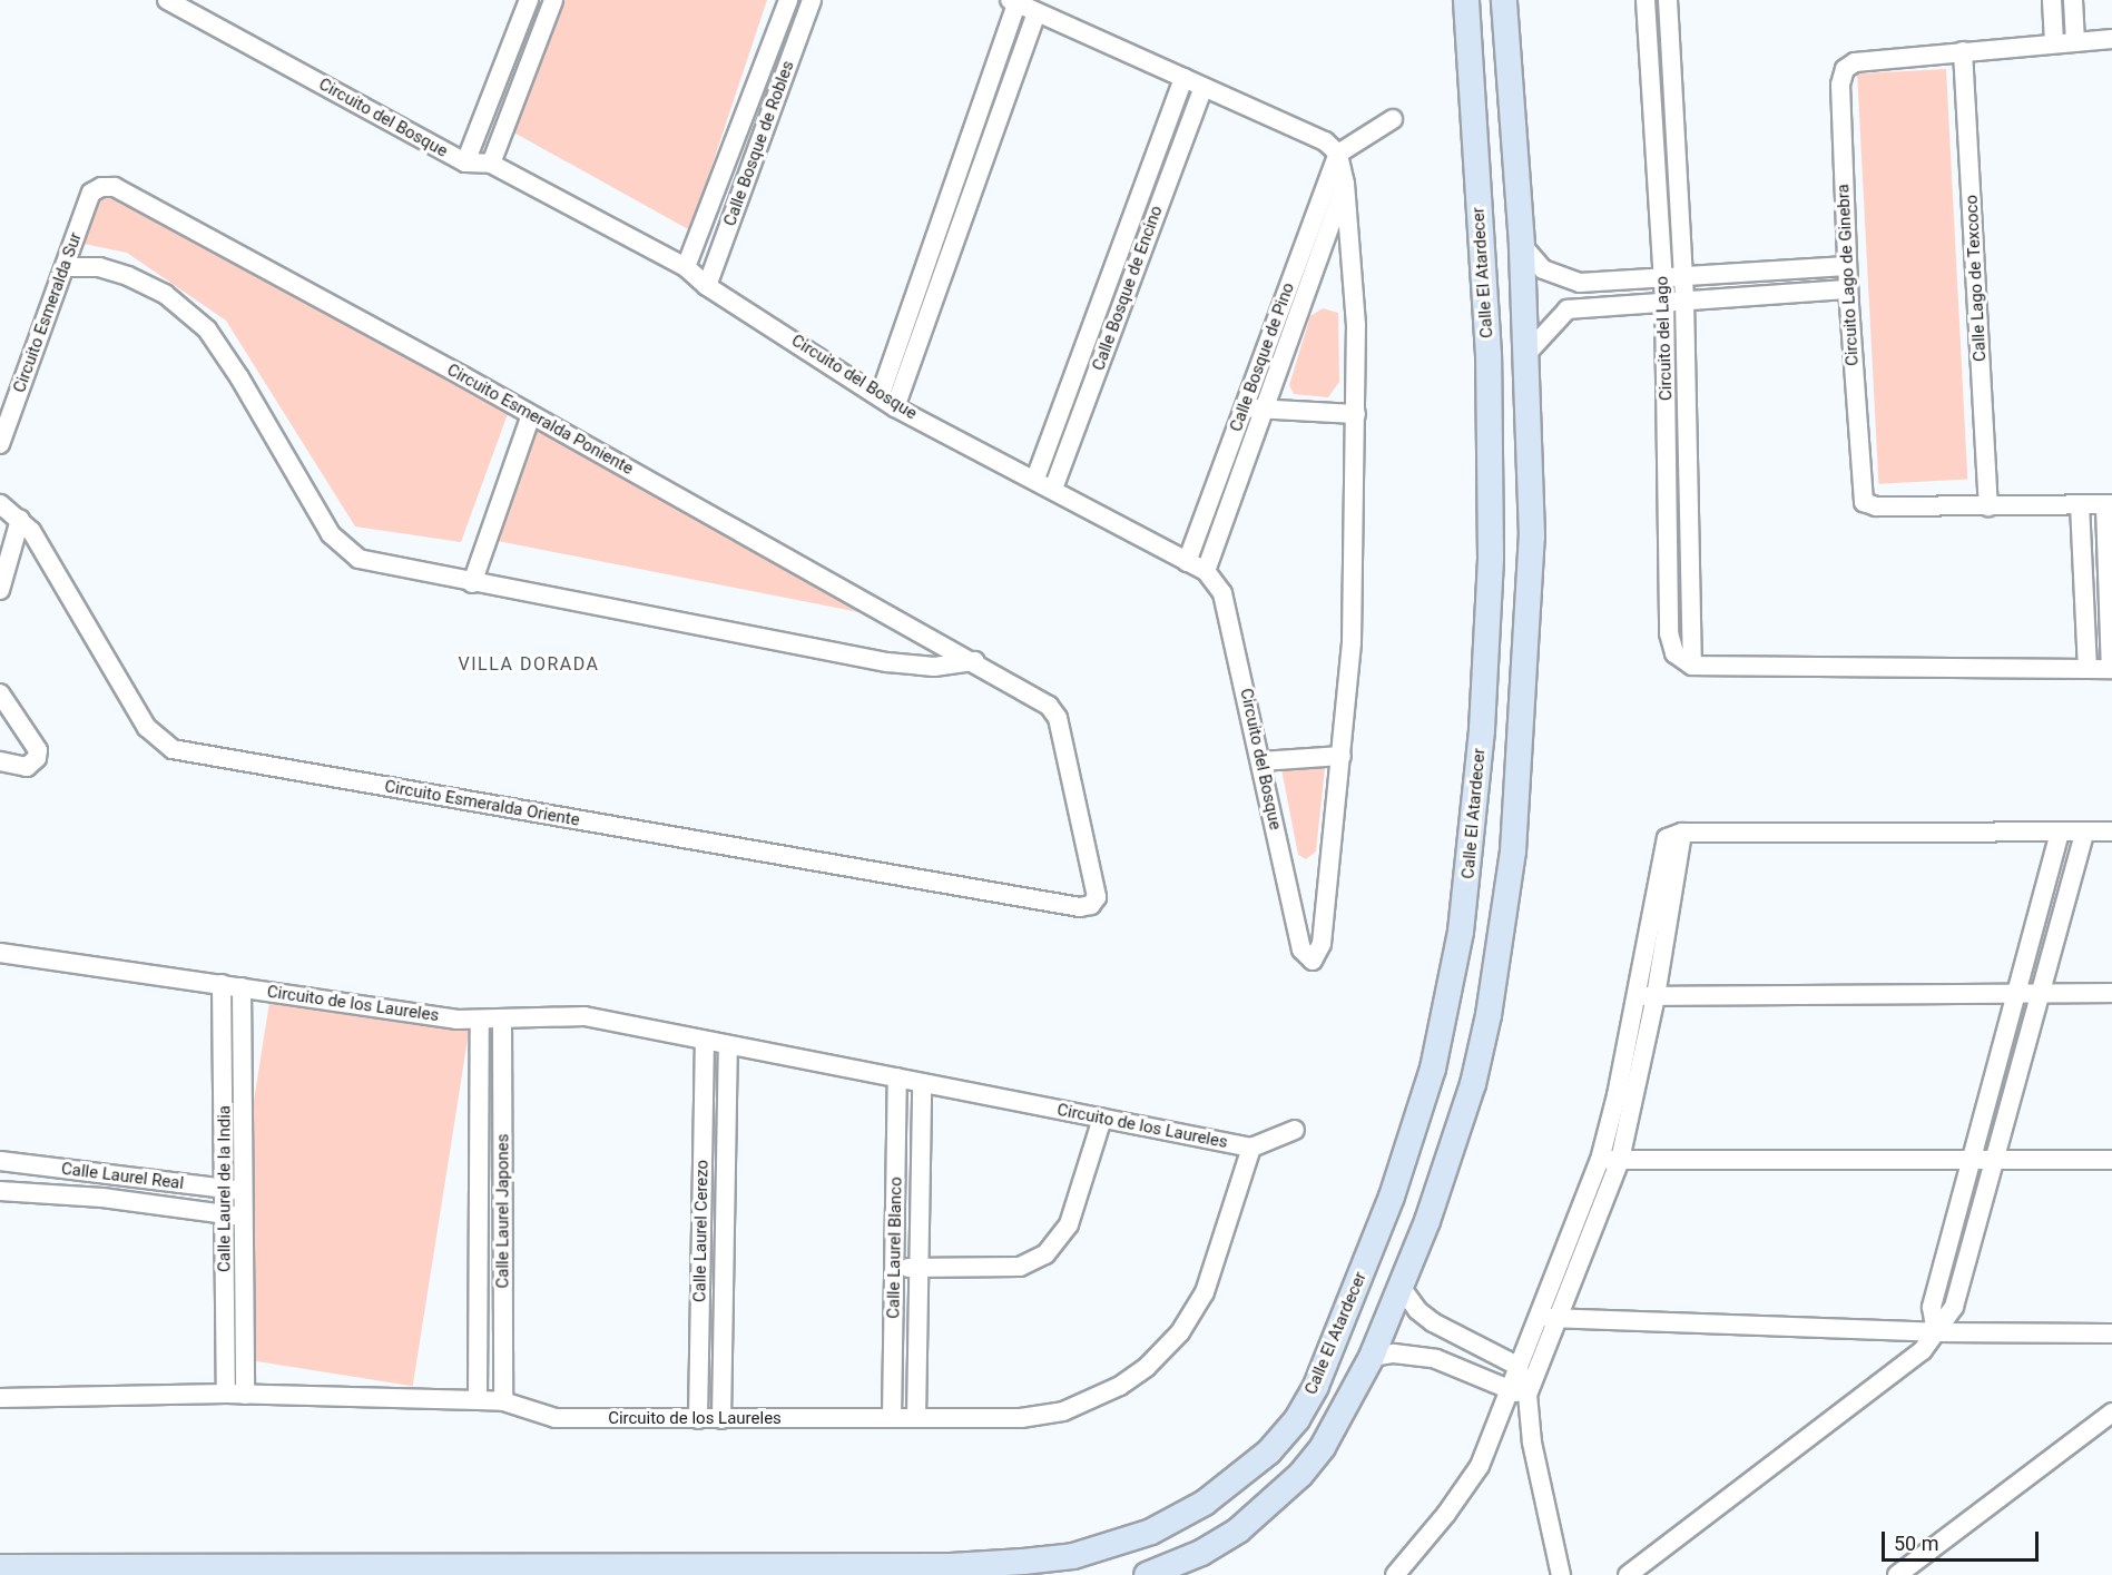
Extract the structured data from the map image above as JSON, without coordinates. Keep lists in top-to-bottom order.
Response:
{
  "streets": {
    "street": [
      "Circuito del Bosque",
      "Calle Bosque de Robles",
      "Calle El Atardecer",
      "Circuito Lago de Ginebra",
      "Calle Lago de Texcoco",
      "Calle Bosque de Encino",
      "Circuito Esmeralda Sur",
      "Circuito del Lago",
      "Calle Bosque de Pino",
      "Circuito Esmeralda Poniente",
      "Circuito Esmeralda Oriente",
      "Circuito de los Laureles",
      "Calle Laurel Real",
      "Calle Laurel de la India",
      "Calle Laurel Japones",
      "Calle Laurel Cerezo",
      "Calle Laurel Blanco"
    ]
  },
  "crossings": [
    ["Circuito del Bosque", "Calle Bosque de Robles"],
    ["Circuito del Bosque", "Calle Bosque de Encino"],
    ["Circuito del Bosque", "Calle Bosque de Pino"],
    ["Circuito Lago de Ginebra", "Calle Lago de Texcoco"],
    ["Circuito Esmeralda Sur", "Circuito Esmeralda Poniente"],
    ["Circuito Esmeralda Poniente", "Circuito Esmeralda Oriente"],
    ["Circuito de los Laureles", "Calle Laurel de la India"],
    ["Circuito de los Laureles", "Calle Laurel Japones"],
    ["Circuito de los Laureles", "Calle Laurel Cerezo"],
    ["Circuito de los Laureles", "Calle Laurel Blanco"],
    ["Calle Laurel Real", "Calle Laurel de la India"]
  ],
  "districts": ["VILLA DORADA"],
  "scale_bar": "50 m"
}
